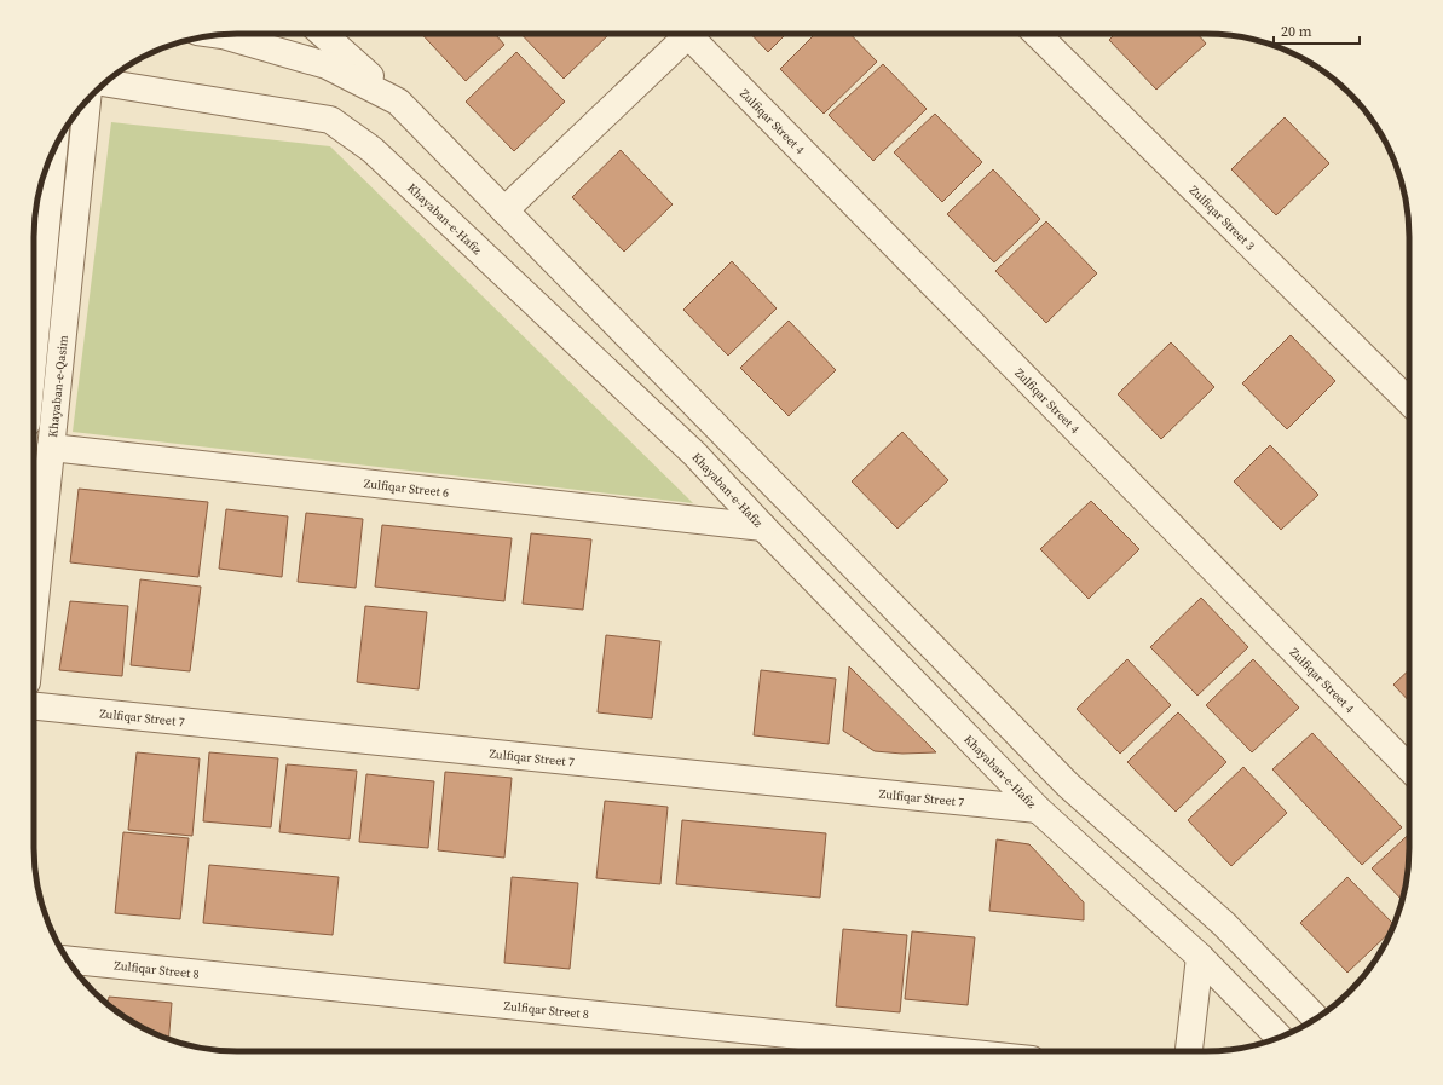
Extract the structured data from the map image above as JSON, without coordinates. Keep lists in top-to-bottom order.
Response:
{
  "streets": {
    "street": [
      "Zulfiqar Street 4",
      "Zulfiqar Street 3",
      "Khayaban-e-Hafiz",
      "Khayaban-e-Qasim",
      "Zulfiqar Street 6",
      "Zulfiqar Street 7",
      "Zulfiqar Street 8"
    ]
  },
  "crossings": [
    ["Khayaban-e-Hafiz", "Zulfiqar Street 6"],
    ["Khayaban-e-Hafiz", "Zulfiqar Street 7"],
    ["Khayaban-e-Qasim", "Zulfiqar Street 6"]
  ],
  "scale_bar": "20 m"
}
